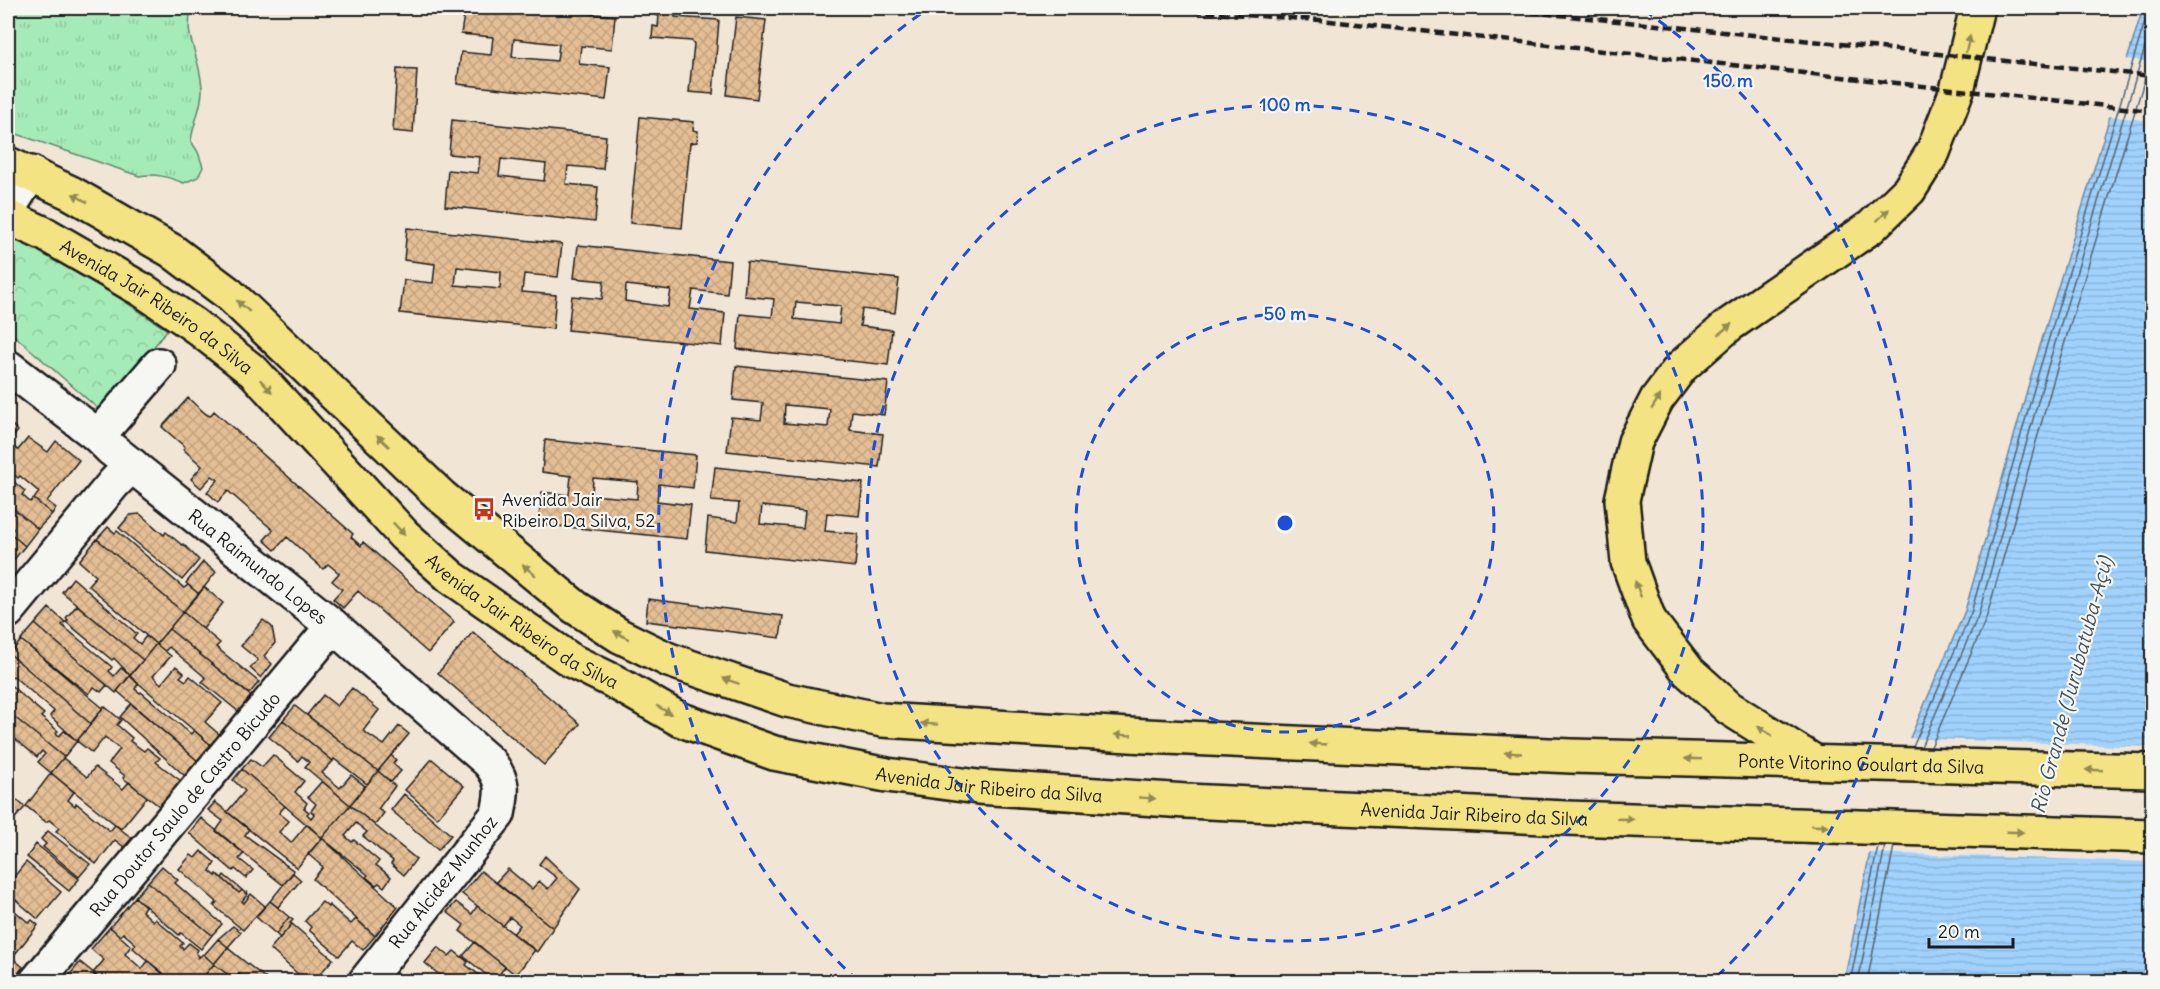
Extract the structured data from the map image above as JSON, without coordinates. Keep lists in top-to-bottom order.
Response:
{
  "streets": {
    "main road": ["Avenida Jair Ribeiro da Silva", "Ponte Vitorino Goulart da Silva"],
    "street": ["Rua Raimundo Lopes", "Rua Doutor Saulo de Castro Bicudo", "Rua Alcidez Munhoz"]
  },
  "crossings": [
    ["Rua Raimundo Lopes", "Rua Doutor Saulo de Castro Bicudo"],
    ["Rua Raimundo Lopes", "Rua Alcidez Munhoz"]
  ],
  "one_way": ["Ponte Vitorino Goulart da Silva"],
  "water": ["Rio Grande (Jurubatuba-Açú)"],
  "places": {
    "bus stop": ["Avenida Jair Ribeiro Da Silva, 52"]
  },
  "scale_bar": "20 m",
  "rings": ["150 m", "100 m", "50 m"]
}
